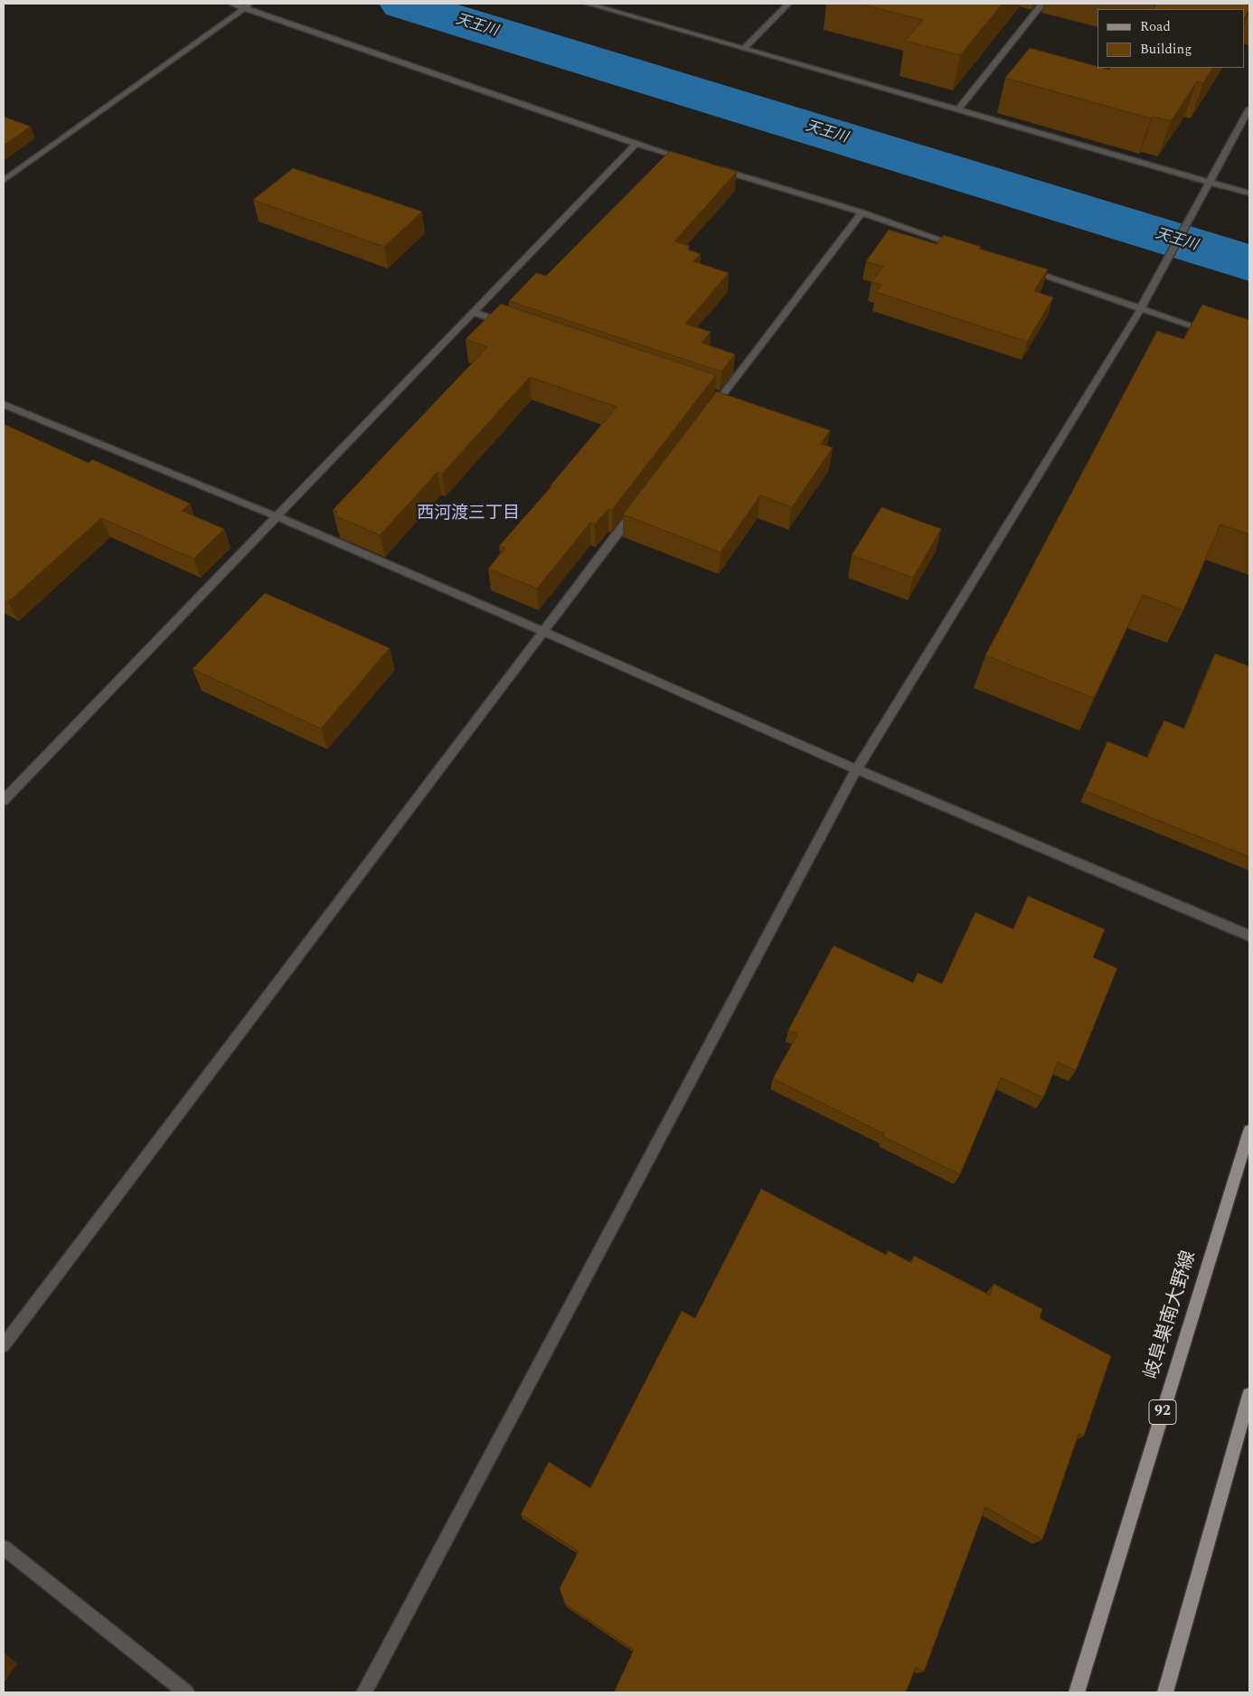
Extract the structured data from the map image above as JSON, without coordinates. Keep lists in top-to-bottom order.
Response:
{
  "streets": {
    "main road": ["岐阜巣南大野線", "92"]
  },
  "districts": ["西河渡三丁目"],
  "water": ["天王川"],
  "legend": ["Road", "Building"]
}
